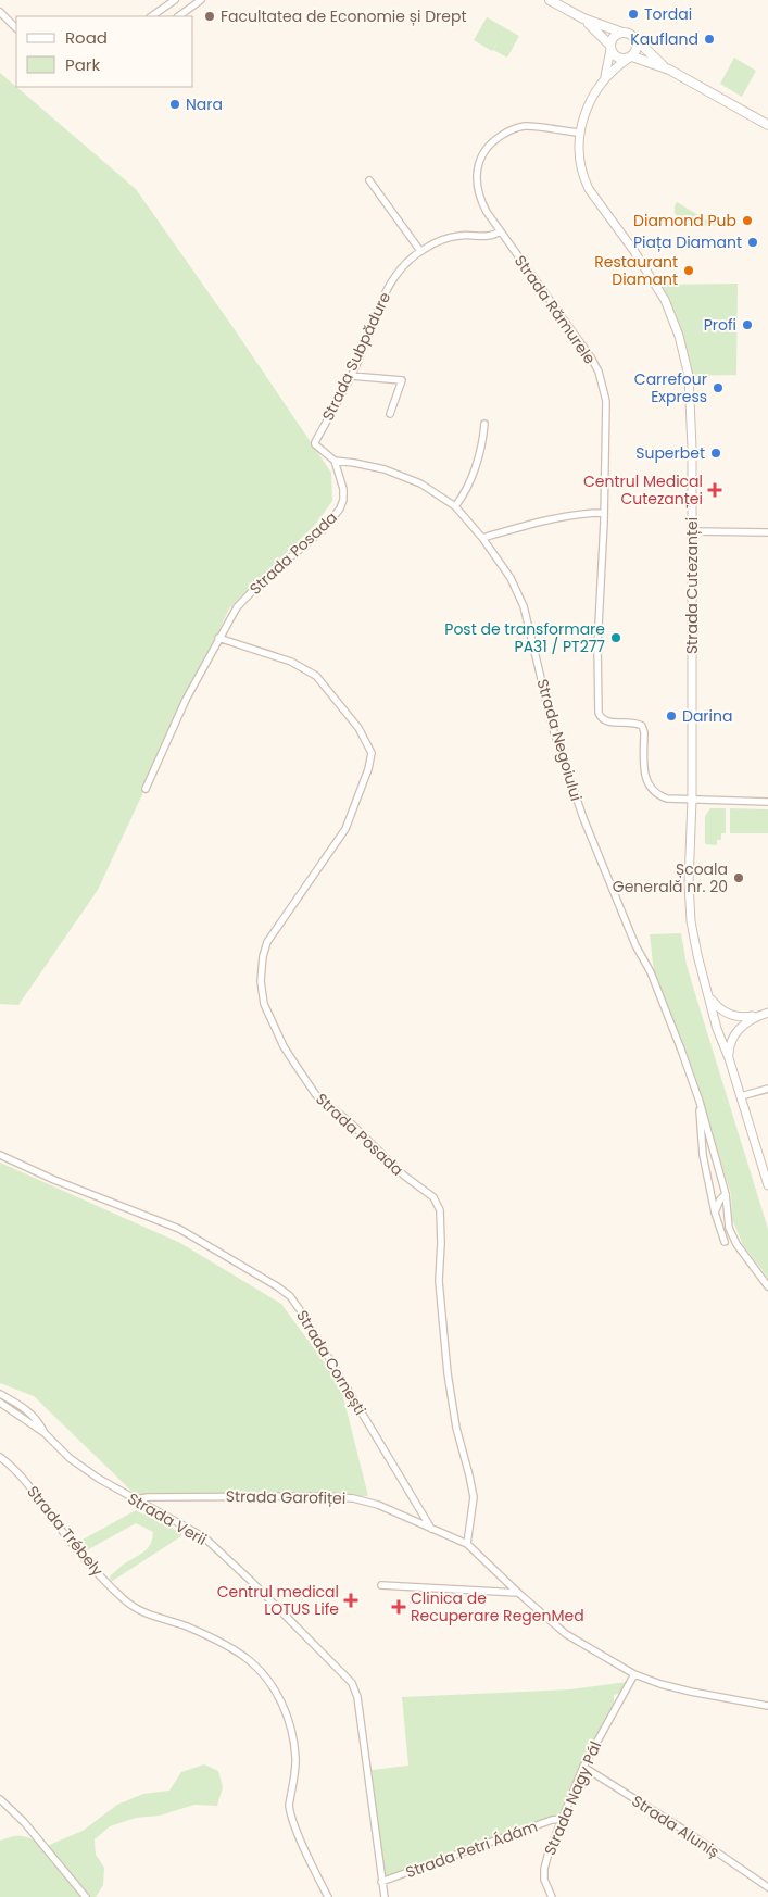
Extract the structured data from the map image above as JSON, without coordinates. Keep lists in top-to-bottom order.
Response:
{
  "streets": {
    "street": [
      "Strada Rămurele",
      "Strada Subpădure",
      "Strada Posada",
      "Strada Cutezanței",
      "Strada Negoiului",
      "Strada Cornești",
      "Strada Garofiței",
      "Strada Verii",
      "Strada Trébely",
      "Strada Nagy Pál",
      "Strada Aluniș",
      "Strada Petri Ádám"
    ]
  },
  "crossings": [
    ["Strada Rămurele", "Strada Subpădure"],
    ["Strada Rămurele", "Strada Cutezanței"],
    ["Strada Subpădure", "Strada Posada"],
    ["Strada Subpădure", "Strada Negoiului"],
    ["Strada Posada", "Strada Negoiului"],
    ["Strada Cornești", "Strada Garofiței"],
    ["Strada Garofiței", "Strada Verii"],
    ["Strada Verii", "Strada Petri Ádám"],
    ["Strada Nagy Pál", "Strada Aluniș"],
    ["Strada Nagy Pál", "Strada Petri Ádám"]
  ],
  "places": {
    "other": [
      "Tordai",
      "Facultatea de Economie și Drept",
      "Kaufland",
      "Nara",
      "Diamond Pub",
      "Piața Diamant",
      "Restaurant Diamant",
      "Profi",
      "Carrefour Express",
      "Superbet",
      "Post de transformare PA31 / PT277",
      "Darina",
      "Școala Generală nr. 20"
    ],
    "health": ["Centrul Medical Cutezanței", "Centrul medical LOTUS Life", "Clinica de Recuperare RegenMed"]
  },
  "legend": ["Road", "Park"]
}
